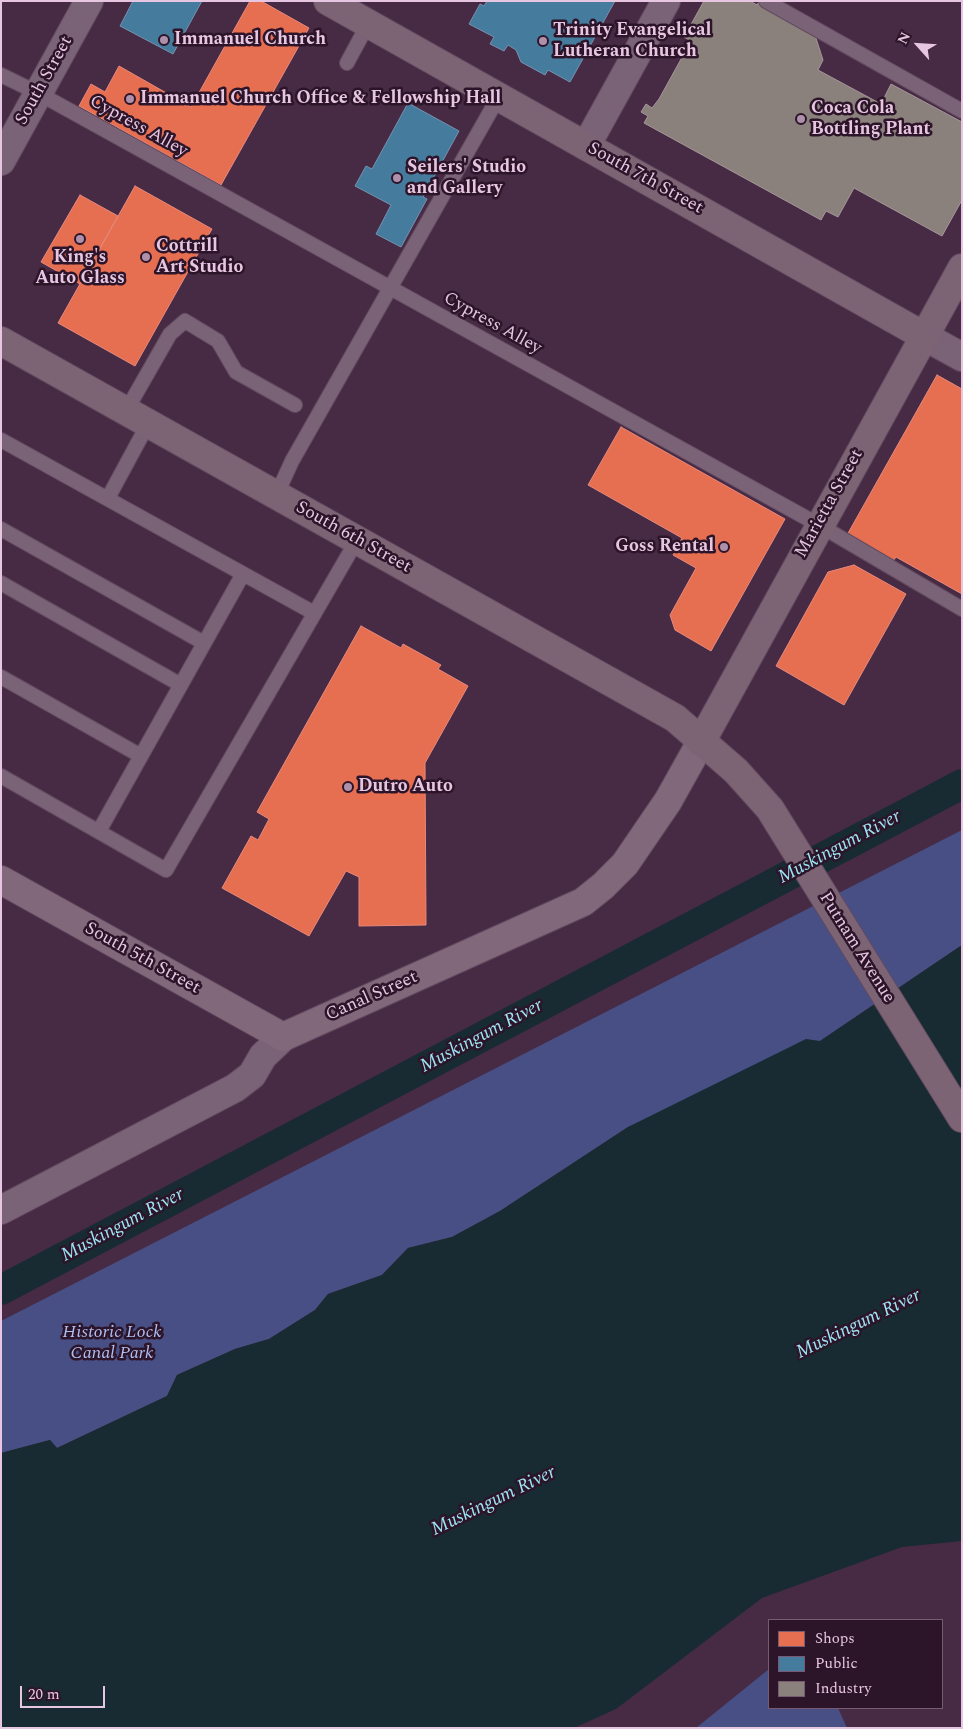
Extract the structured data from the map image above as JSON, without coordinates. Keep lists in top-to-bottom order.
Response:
{
  "streets": {
    "main road": [
      "South 7th Street",
      "Marietta Street",
      "South 6th Street",
      "Putnam Avenue",
      "South 5th Street",
      "Canal Street"
    ],
    "street": ["South Street"],
    "lane": ["Cypress Alley"]
  },
  "crossings": [
    ["South Street", "Cypress Alley"],
    ["Cypress Alley", "Marietta Street"],
    ["South 7th Street", "Marietta Street"],
    ["Marietta Street", "South 6th Street"],
    ["Marietta Street", "Putnam Avenue"],
    ["Marietta Street", "Canal Street"],
    ["South 6th Street", "Putnam Avenue"],
    ["South 6th Street", "Canal Street"],
    ["Putnam Avenue", "Canal Street"],
    ["South 5th Street", "Canal Street"]
  ],
  "water": ["Muskingum River"],
  "parks": ["Historic Lock Canal Park"],
  "places": [
    "Immanuel Church",
    "Trinity Evangelical Lutheran Church",
    "Immanuel Church Office & Fellowship Hall",
    "Coca Cola Bottling Plant",
    "Seilers' Studio and Gallery",
    "King's Auto Glass",
    "Cottrill Art Studio",
    "Goss Rental",
    "Dutro Auto"
  ],
  "legend": ["Shops", "Public", "Industry"],
  "scale_bar": "20 m",
  "north": "top left"
}
